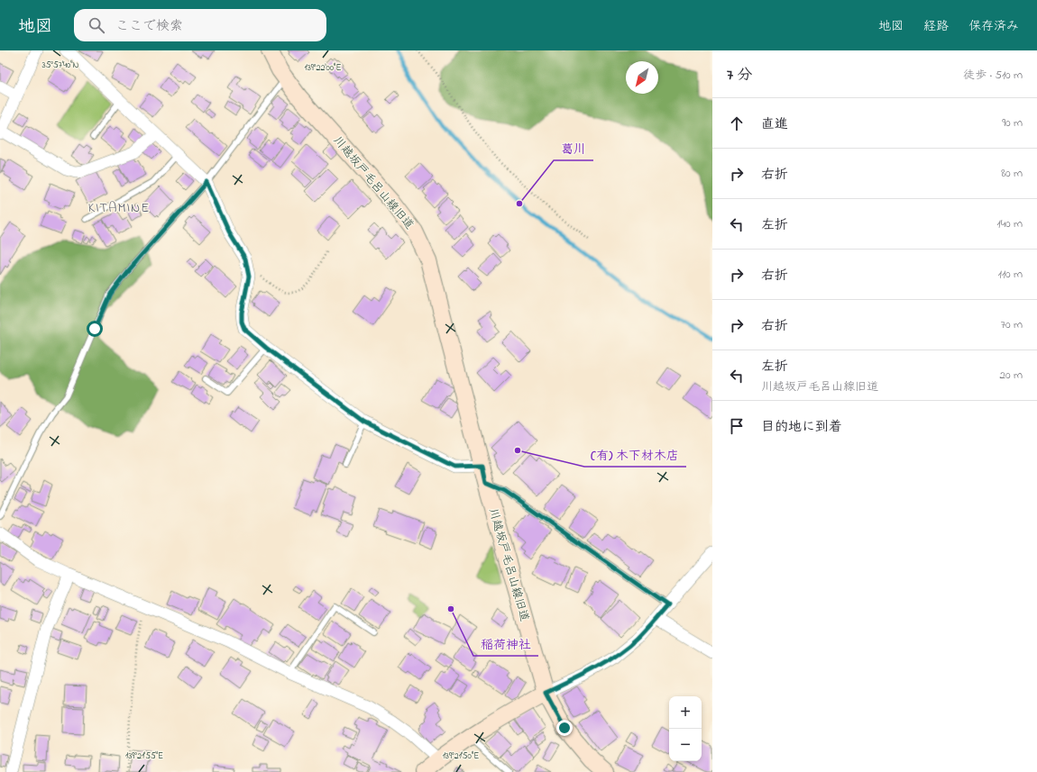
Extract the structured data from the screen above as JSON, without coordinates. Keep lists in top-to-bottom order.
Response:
{
  "streets": {
    "street": ["川越坂戸毛呂山線旧道"]
  },
  "districts": ["KITAMINE"],
  "places": ["葛川", "(有) 木下材木店", "稲荷神社"],
  "north": "bottom left",
  "page": {
    "header": "地図",
    "search": "ここで検索",
    "nav": ["地図", "経路", "保存済み"],
    "heading": ["7 分", "徒歩 · 510 m"],
    "list": [
      ["直進", "90 m"],
      ["右折", "80 m"],
      ["左折", "140 m"],
      ["右折", "110 m"],
      ["右折", "70 m"],
      ["左折", "川越坂戸毛呂山線旧道", "20 m"],
      "目的地に到着"
    ],
    "map_buttons": ["+", "−"]
  },
  "coordinates": [
    "35°57'40\"N",
    "139°22'00\"E",
    "139°21'55\"E",
    "139°21'50\"E"
  ]
}
